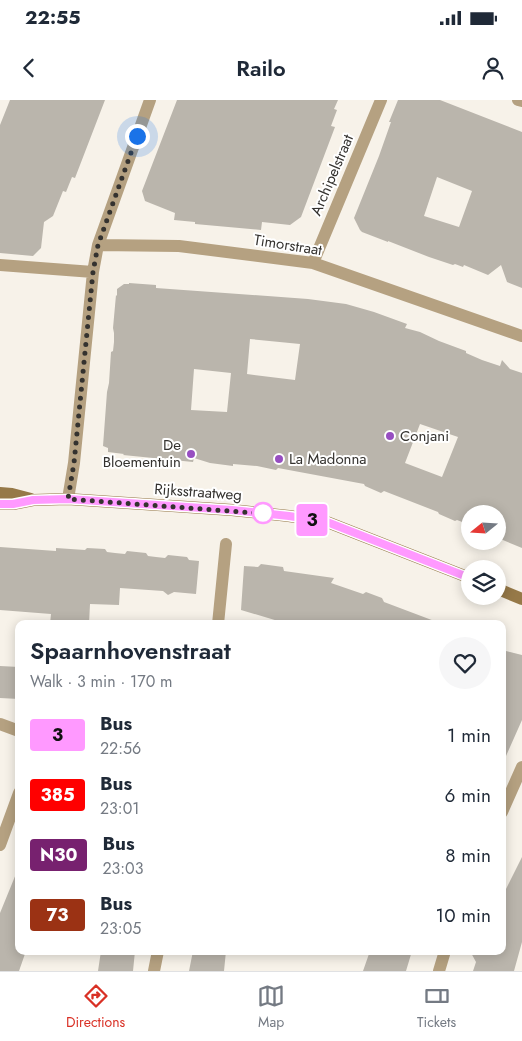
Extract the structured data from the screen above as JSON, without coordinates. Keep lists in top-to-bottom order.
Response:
{
  "streets": {
    "main road": ["Rijksstraatweg"],
    "street": ["Archipelstraat", "Timorstraat"]
  },
  "crossings": [
    ["Archipelstraat", "Timorstraat"]
  ],
  "places": ["Conjani", "De Bloementuin", "La Madonna"],
  "lines": ["bus line 3"],
  "north": "left",
  "page": {
    "status": "22:55",
    "header": "Railo",
    "on_map": "3",
    "heading": ["Spaarnhovenstraat", "Walk · 3 min · 170 m"],
    "list": [
      {
        "mark": "3",
        "name": "Bus",
        "note": "22:56",
        "value": "1 min"
      },
      {
        "mark": "385",
        "name": "Bus",
        "note": "23:01",
        "value": "6 min"
      },
      {
        "mark": "N30",
        "name": "Bus",
        "note": "23:03",
        "value": "8 min"
      },
      {
        "mark": "73",
        "name": "Bus",
        "note": "23:05",
        "value": "10 min"
      }
    ],
    "tabs": ["Directions", "Map", "Tickets"]
  }
}
